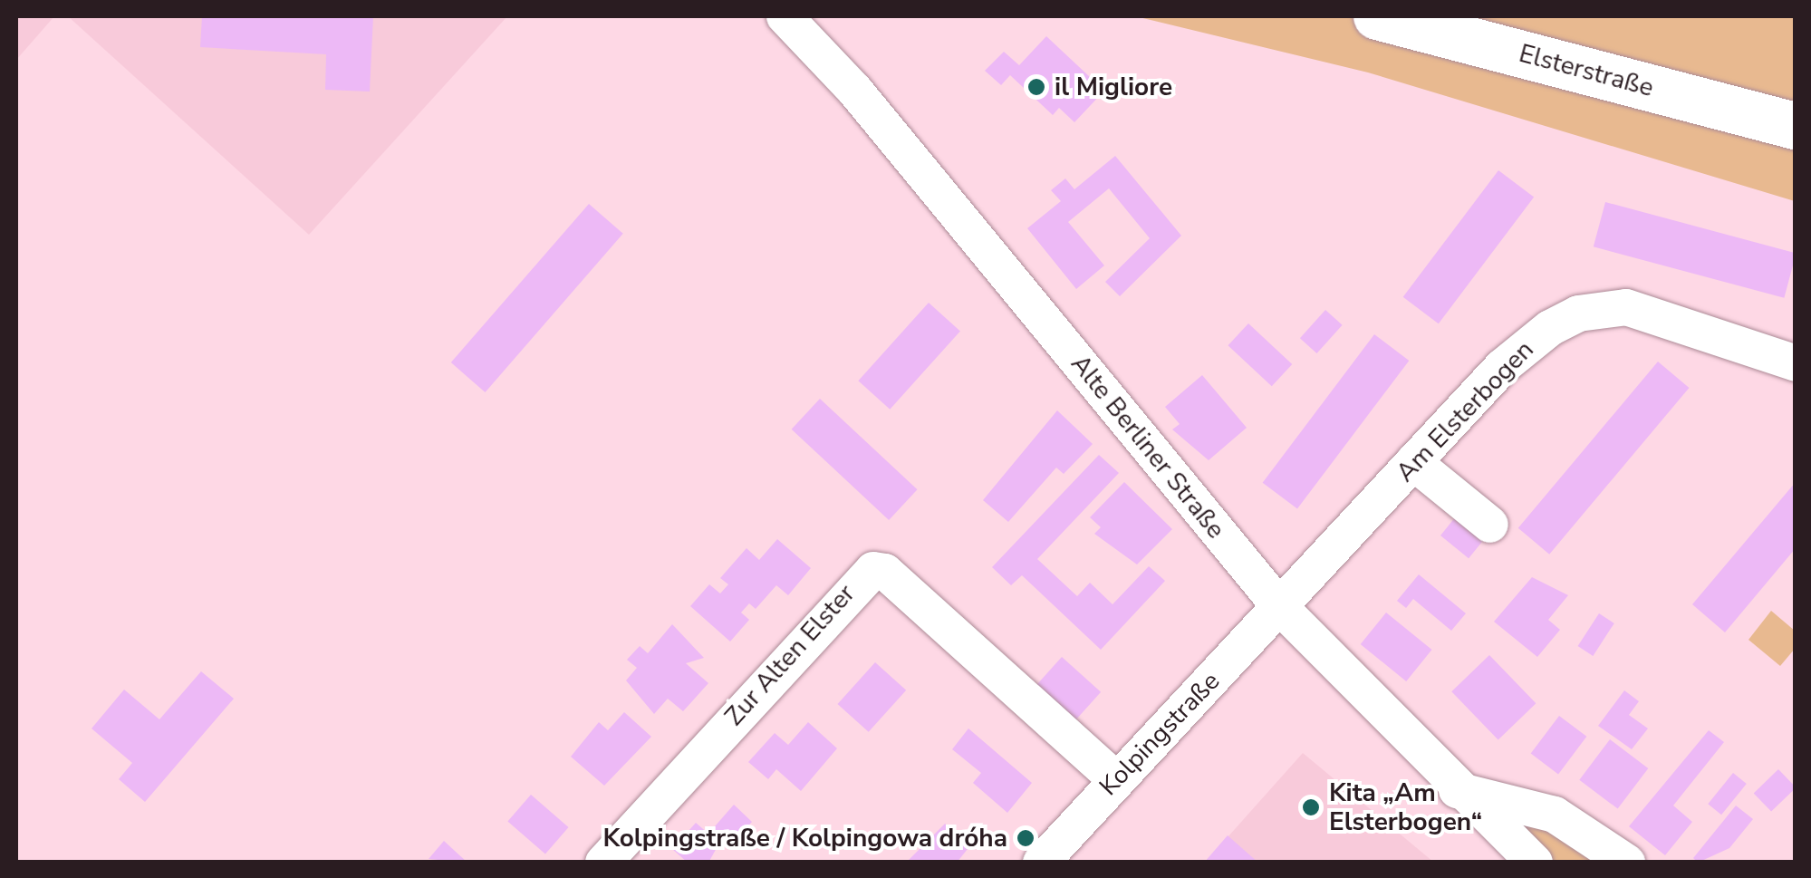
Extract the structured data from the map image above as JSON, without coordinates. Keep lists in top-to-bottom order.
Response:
{
  "streets": {
    "main road": ["Elsterstraße"],
    "street": [
      "Am Elsterbogen",
      "Alte Berliner Straße",
      "Zur Alten Elster",
      "Kolpingstraße"
    ]
  },
  "crossings": [
    ["Am Elsterbogen", "Alte Berliner Straße"],
    ["Am Elsterbogen", "Kolpingstraße"],
    ["Alte Berliner Straße", "Kolpingstraße"],
    ["Zur Alten Elster", "Kolpingstraße"]
  ],
  "places": ["il Migliore", "Kita „Am Elsterbogen“", "Kolpingstraße / Kolpingowa dróha"]
}
